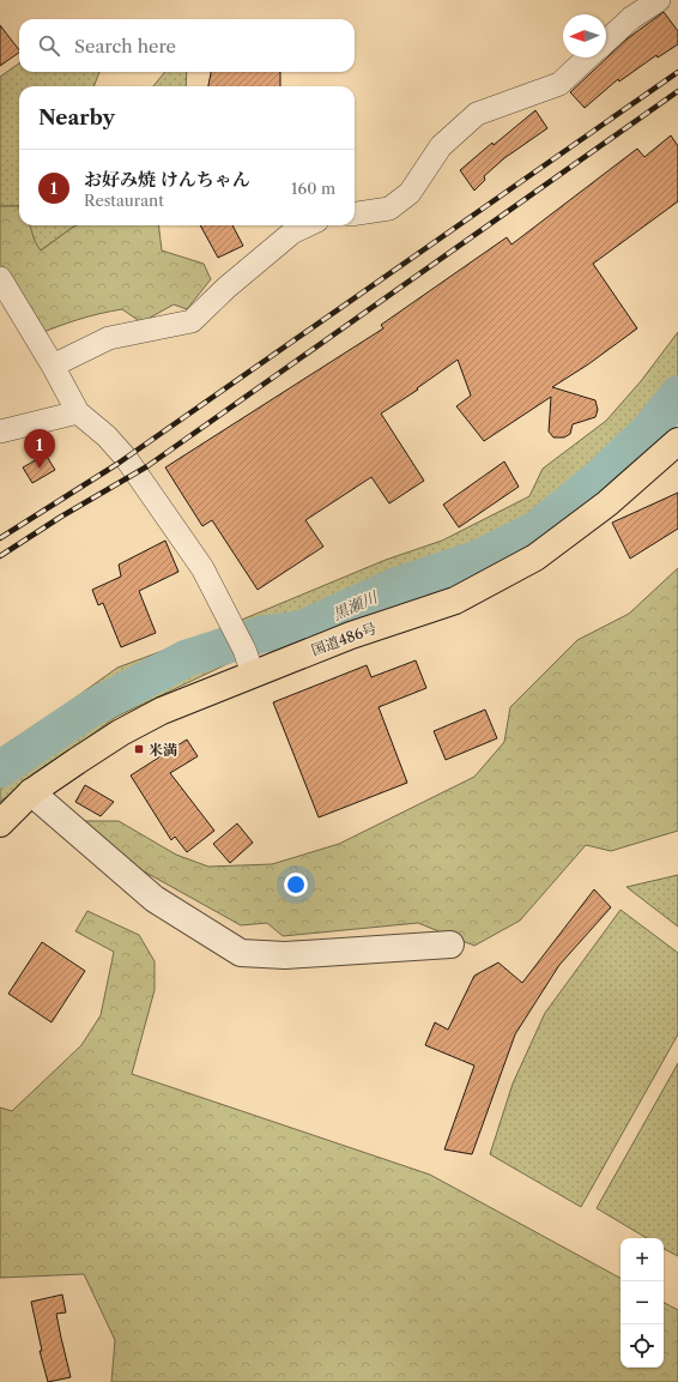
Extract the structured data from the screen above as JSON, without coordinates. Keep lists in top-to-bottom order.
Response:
{
  "streets": {
    "highway": ["国道486号"]
  },
  "water": ["黒瀬川"],
  "places": {
    "transit": ["米満"]
  },
  "north": "left",
  "page": {
    "search": "Search here",
    "heading": "Nearby",
    "list": [
      {
        "mark": "1",
        "name": "お好み焼 けんちゃん",
        "note": "Restaurant",
        "value": "160 m"
      }
    ],
    "pins": "1",
    "map_buttons": ["+", "−"]
  }
}
